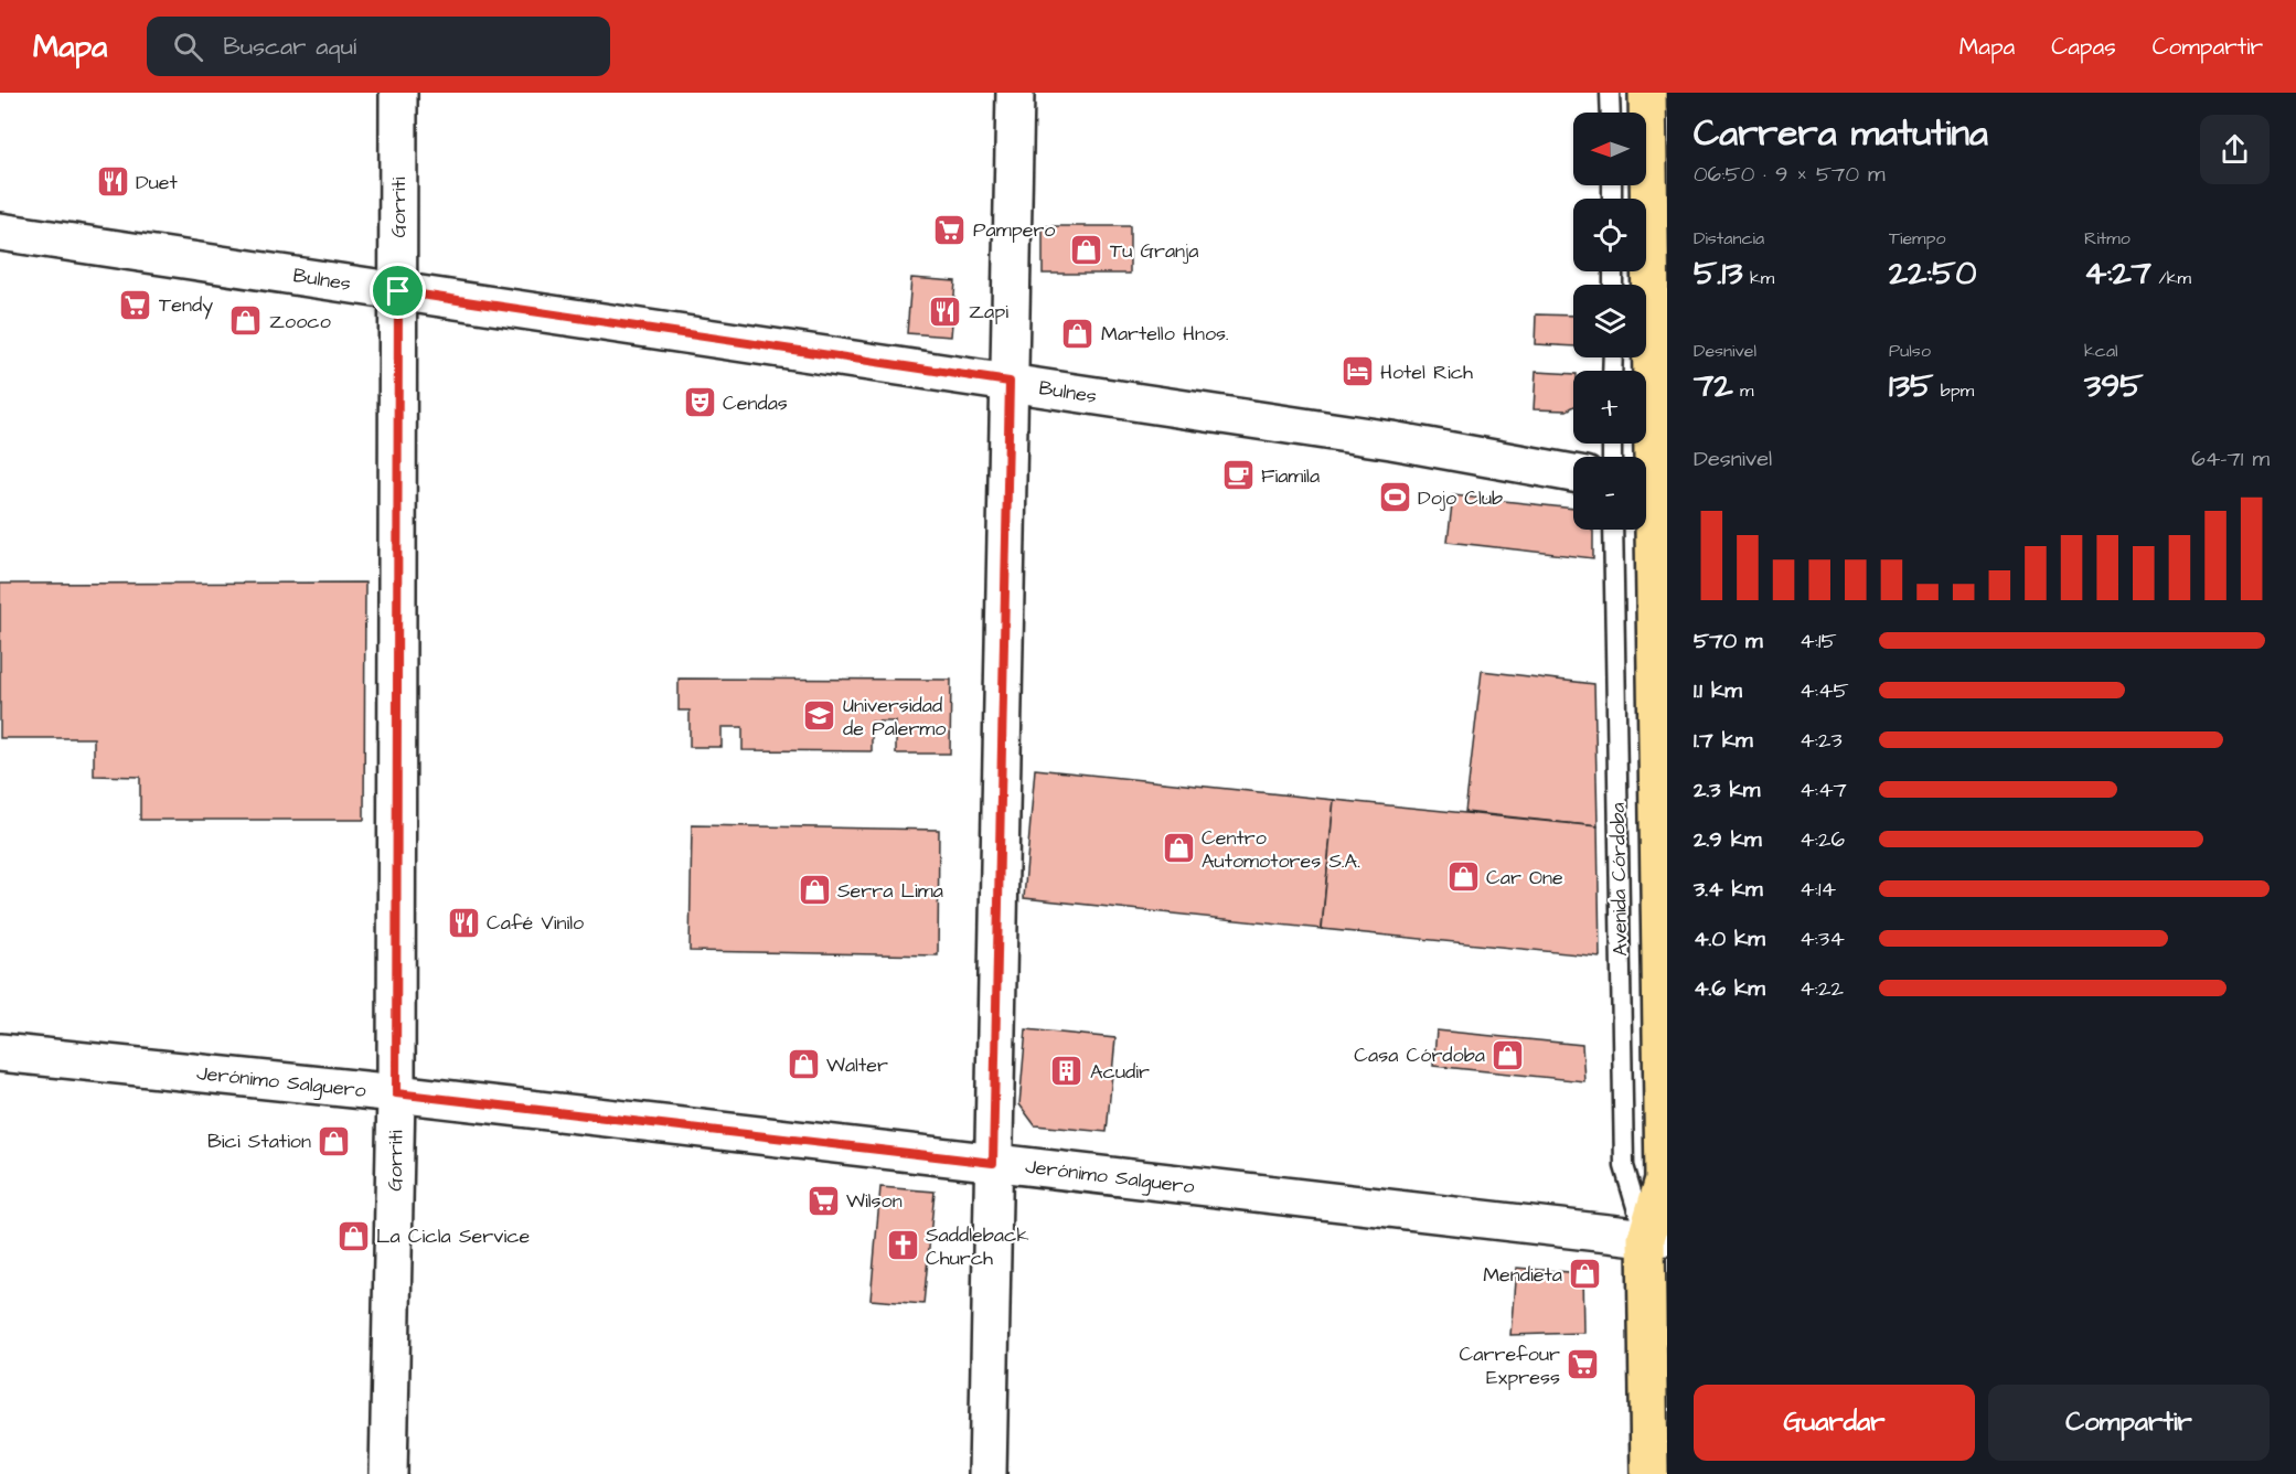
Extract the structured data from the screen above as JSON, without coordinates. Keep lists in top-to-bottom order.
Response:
{
  "streets": {
    "main road": ["Avenida Córdoba"],
    "street": ["Gorriti", "Bulnes", "Jerónimo Salguero"]
  },
  "crossings": [
    ["Gorriti", "Bulnes"],
    ["Gorriti", "Jerónimo Salguero"],
    ["Avenida Córdoba", "Jerónimo Salguero"]
  ],
  "places": {
    "restaurant": ["Duet", "Zapi", "Café Vinilo"],
    "supermarket": [
      "Pampero",
      "Tendy",
      "Wilson",
      "Carrefour Express"
    ],
    "shop": [
      "Tu Granja",
      "Zooco",
      "Martello Hnos.",
      "Centro Automotores S.A.",
      "Car One",
      "Serra Lima",
      "Casa Córdoba",
      "Walter",
      "Bici Station",
      "La Cicla Service",
      "Mendieta"
    ],
    "hotel": ["Hotel Rich"],
    "theatre": ["Cendas"],
    "cafe": ["Fiamila"],
    "sports": ["Dojo Club"],
    "school or university": ["Universidad de Palermo"],
    "building": ["Acudir"],
    "church": ["Saddleback Church"]
  },
  "north": "left",
  "page": {
    "header": "Mapa",
    "search": "Buscar aquí",
    "nav": ["Mapa", "Capas", "Compartir"],
    "heading": ["Carrera matutina", "06:50 · 9 × 570 m"],
    "map_buttons": ["+", "−"],
    "stats": [
      ["Distancia", "5.13 km"],
      ["Tiempo", "22:50"],
      ["Ritmo", "4:27 /km"],
      ["Desnivel", "72 m"],
      ["Pulso", "135 bpm"],
      ["kcal", "395"]
    ],
    "chart": ["Desnivel", "64–71 m"],
    "list": [
      {
        "name": "570 m",
        "note": "4:15"
      },
      {
        "name": "1.1 km",
        "note": "4:45"
      },
      {
        "name": "1.7 km",
        "note": "4:23"
      },
      {
        "name": "2.3 km",
        "note": "4:47"
      },
      {
        "name": "2.9 km",
        "note": "4:26"
      },
      {
        "name": "3.4 km",
        "note": "4:14"
      },
      {
        "name": "4.0 km",
        "note": "4:34"
      },
      {
        "name": "4.6 km",
        "note": "4:22"
      }
    ],
    "buttons": ["Guardar", "Compartir"]
  }
}
